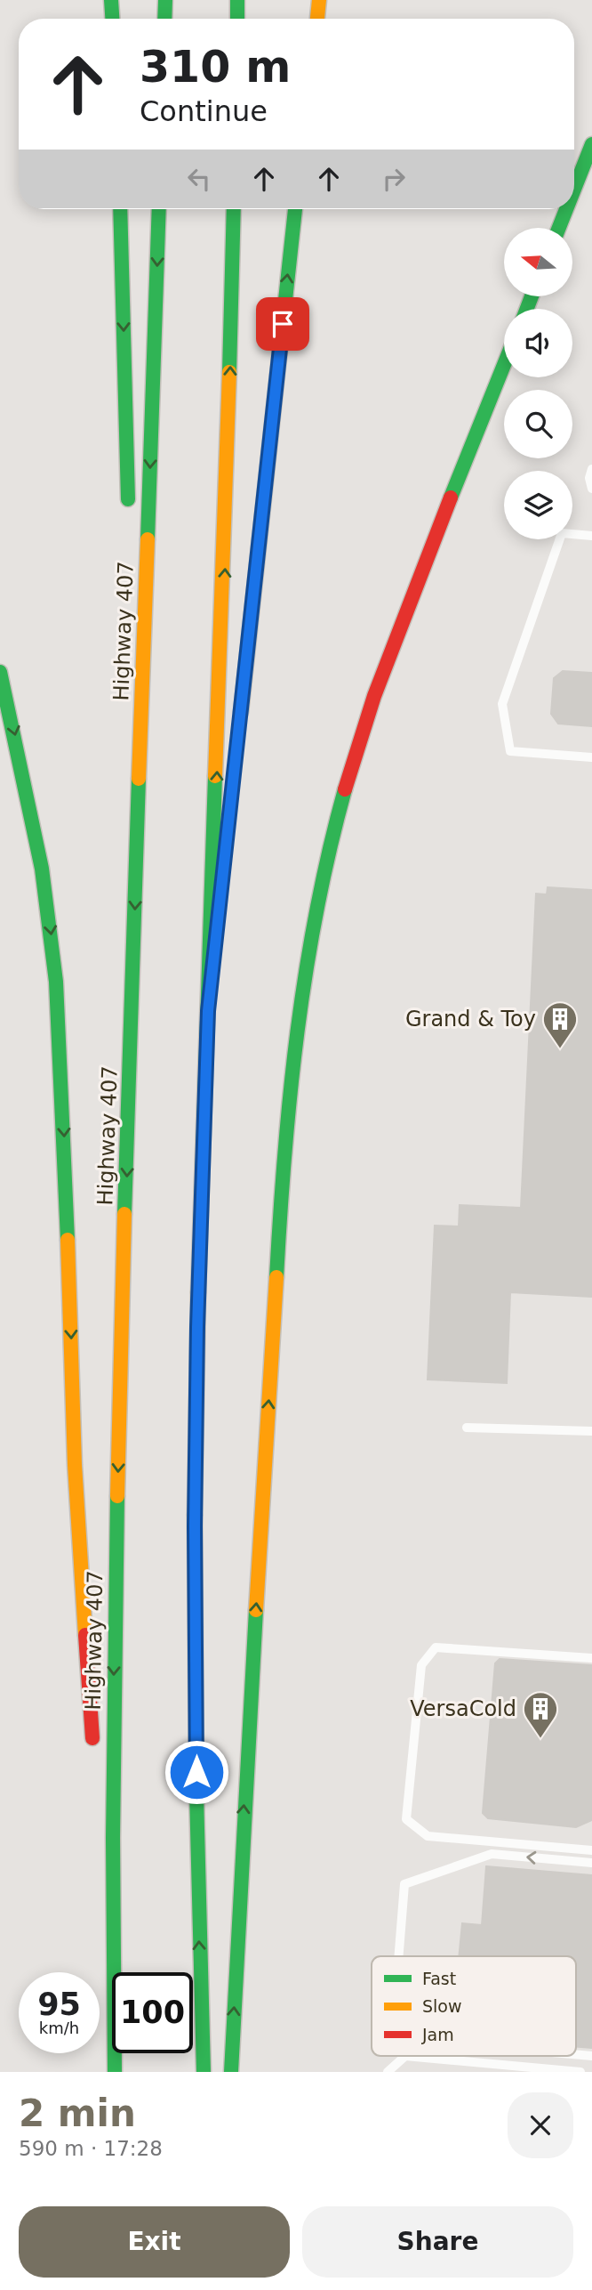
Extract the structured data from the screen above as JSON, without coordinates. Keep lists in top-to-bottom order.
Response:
{
  "streets": {
    "highway": ["Highway 407"]
  },
  "places": {
    "building": ["Grand & Toy", "VersaCold"]
  },
  "legend": ["Fast", "Slow", "Jam"],
  "north": "left",
  "page": {
    "turn": ["310 m", "Continue"],
    "speed": "95 km/h",
    "limit": "100",
    "heading": ["2 min", "590 m · 17:28"],
    "buttons": ["Exit", "Share"]
  }
}
